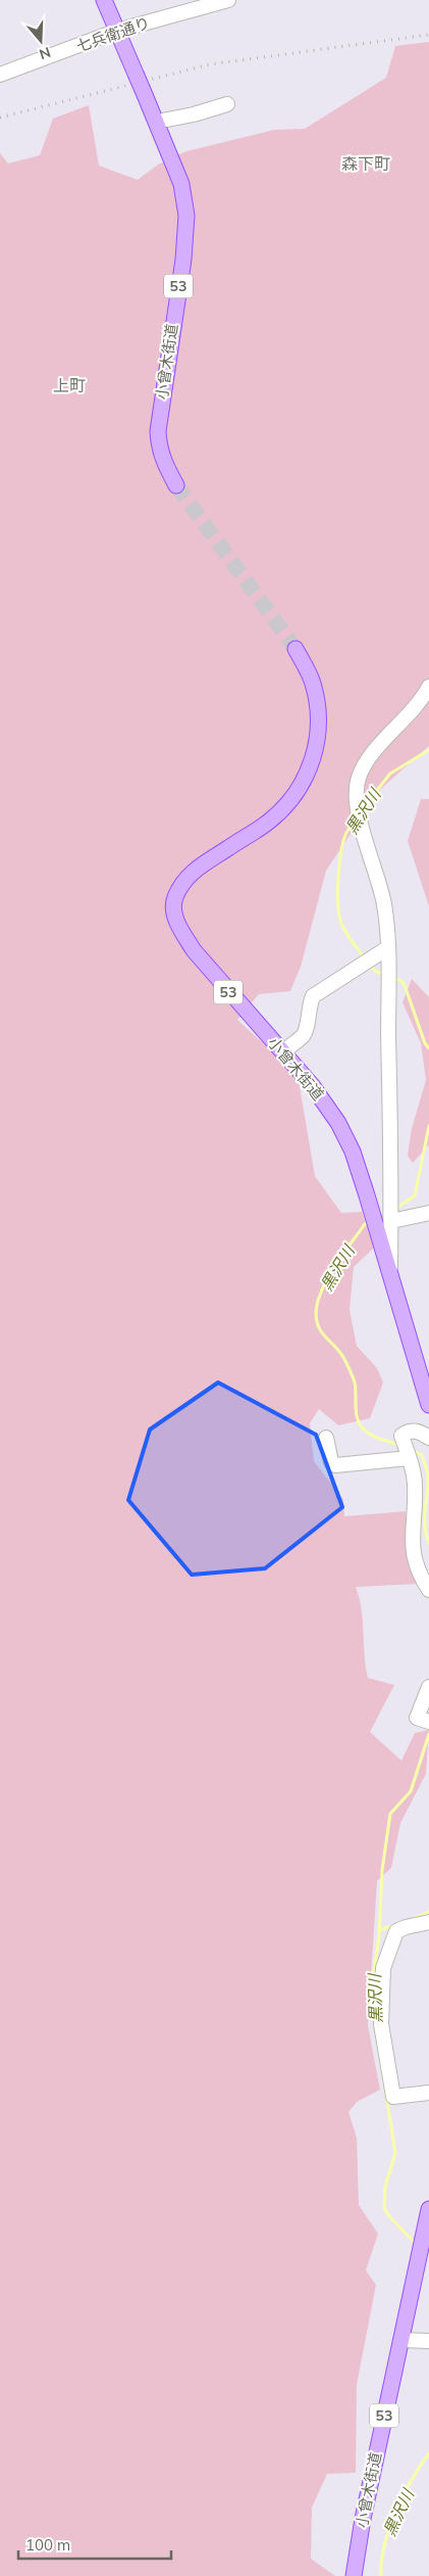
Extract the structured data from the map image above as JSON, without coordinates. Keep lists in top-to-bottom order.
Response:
{
  "streets": {
    "main road": ["53", "小曾木街道"],
    "street": ["七兵衛通り"]
  },
  "crossings": [
    ["七兵衛通り", "53"],
    ["七兵衛通り", "小曾木街道"],
    ["53", "小曾木街道"]
  ],
  "districts": ["森下町", "上町"],
  "water": ["黒沢川"],
  "scale_bar": "100 m",
  "north": "bottom"
}
